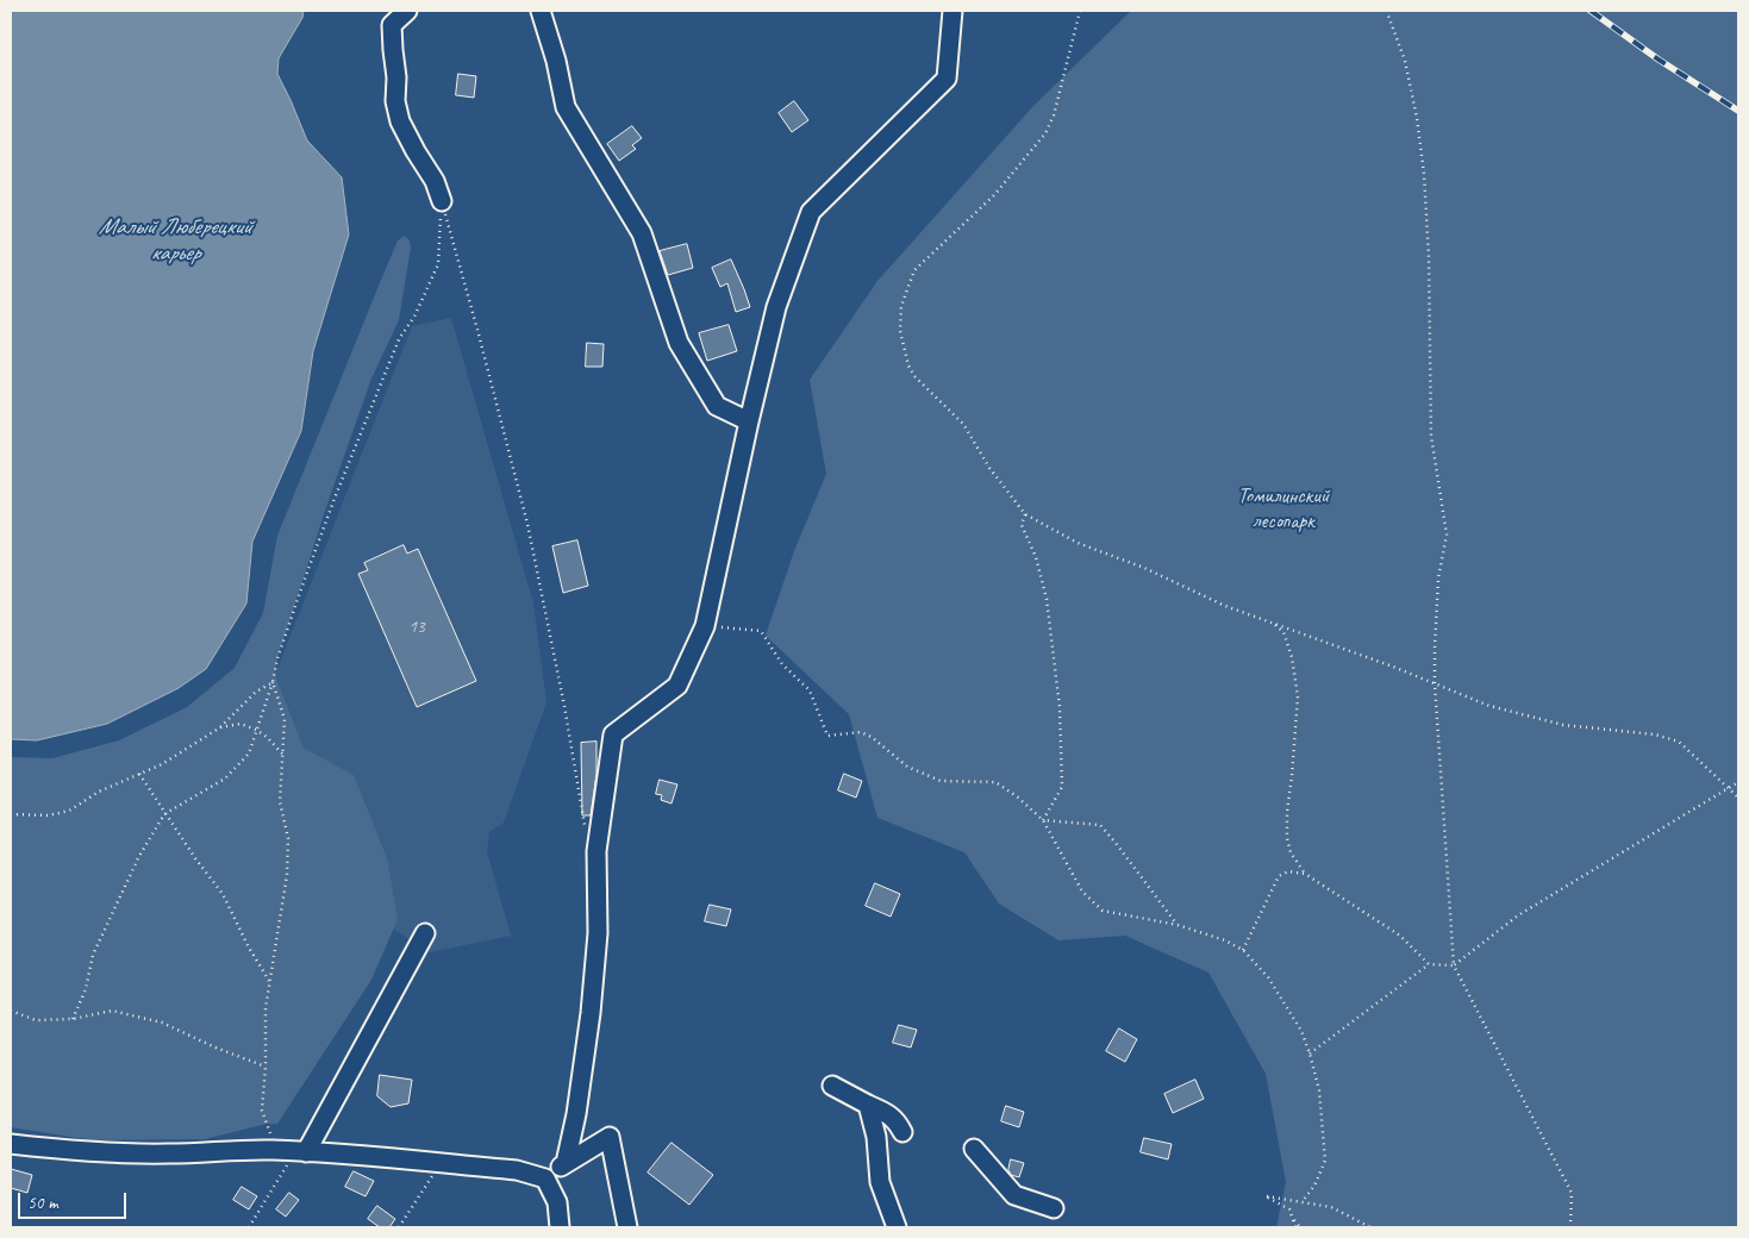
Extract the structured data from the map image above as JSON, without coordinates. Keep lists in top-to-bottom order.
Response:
{
  "water": ["Малый Люберецкий карьер"],
  "parks": ["Томилинский лесопарк"],
  "house_numbers": ["13"],
  "scale_bar": "50 m"
}
